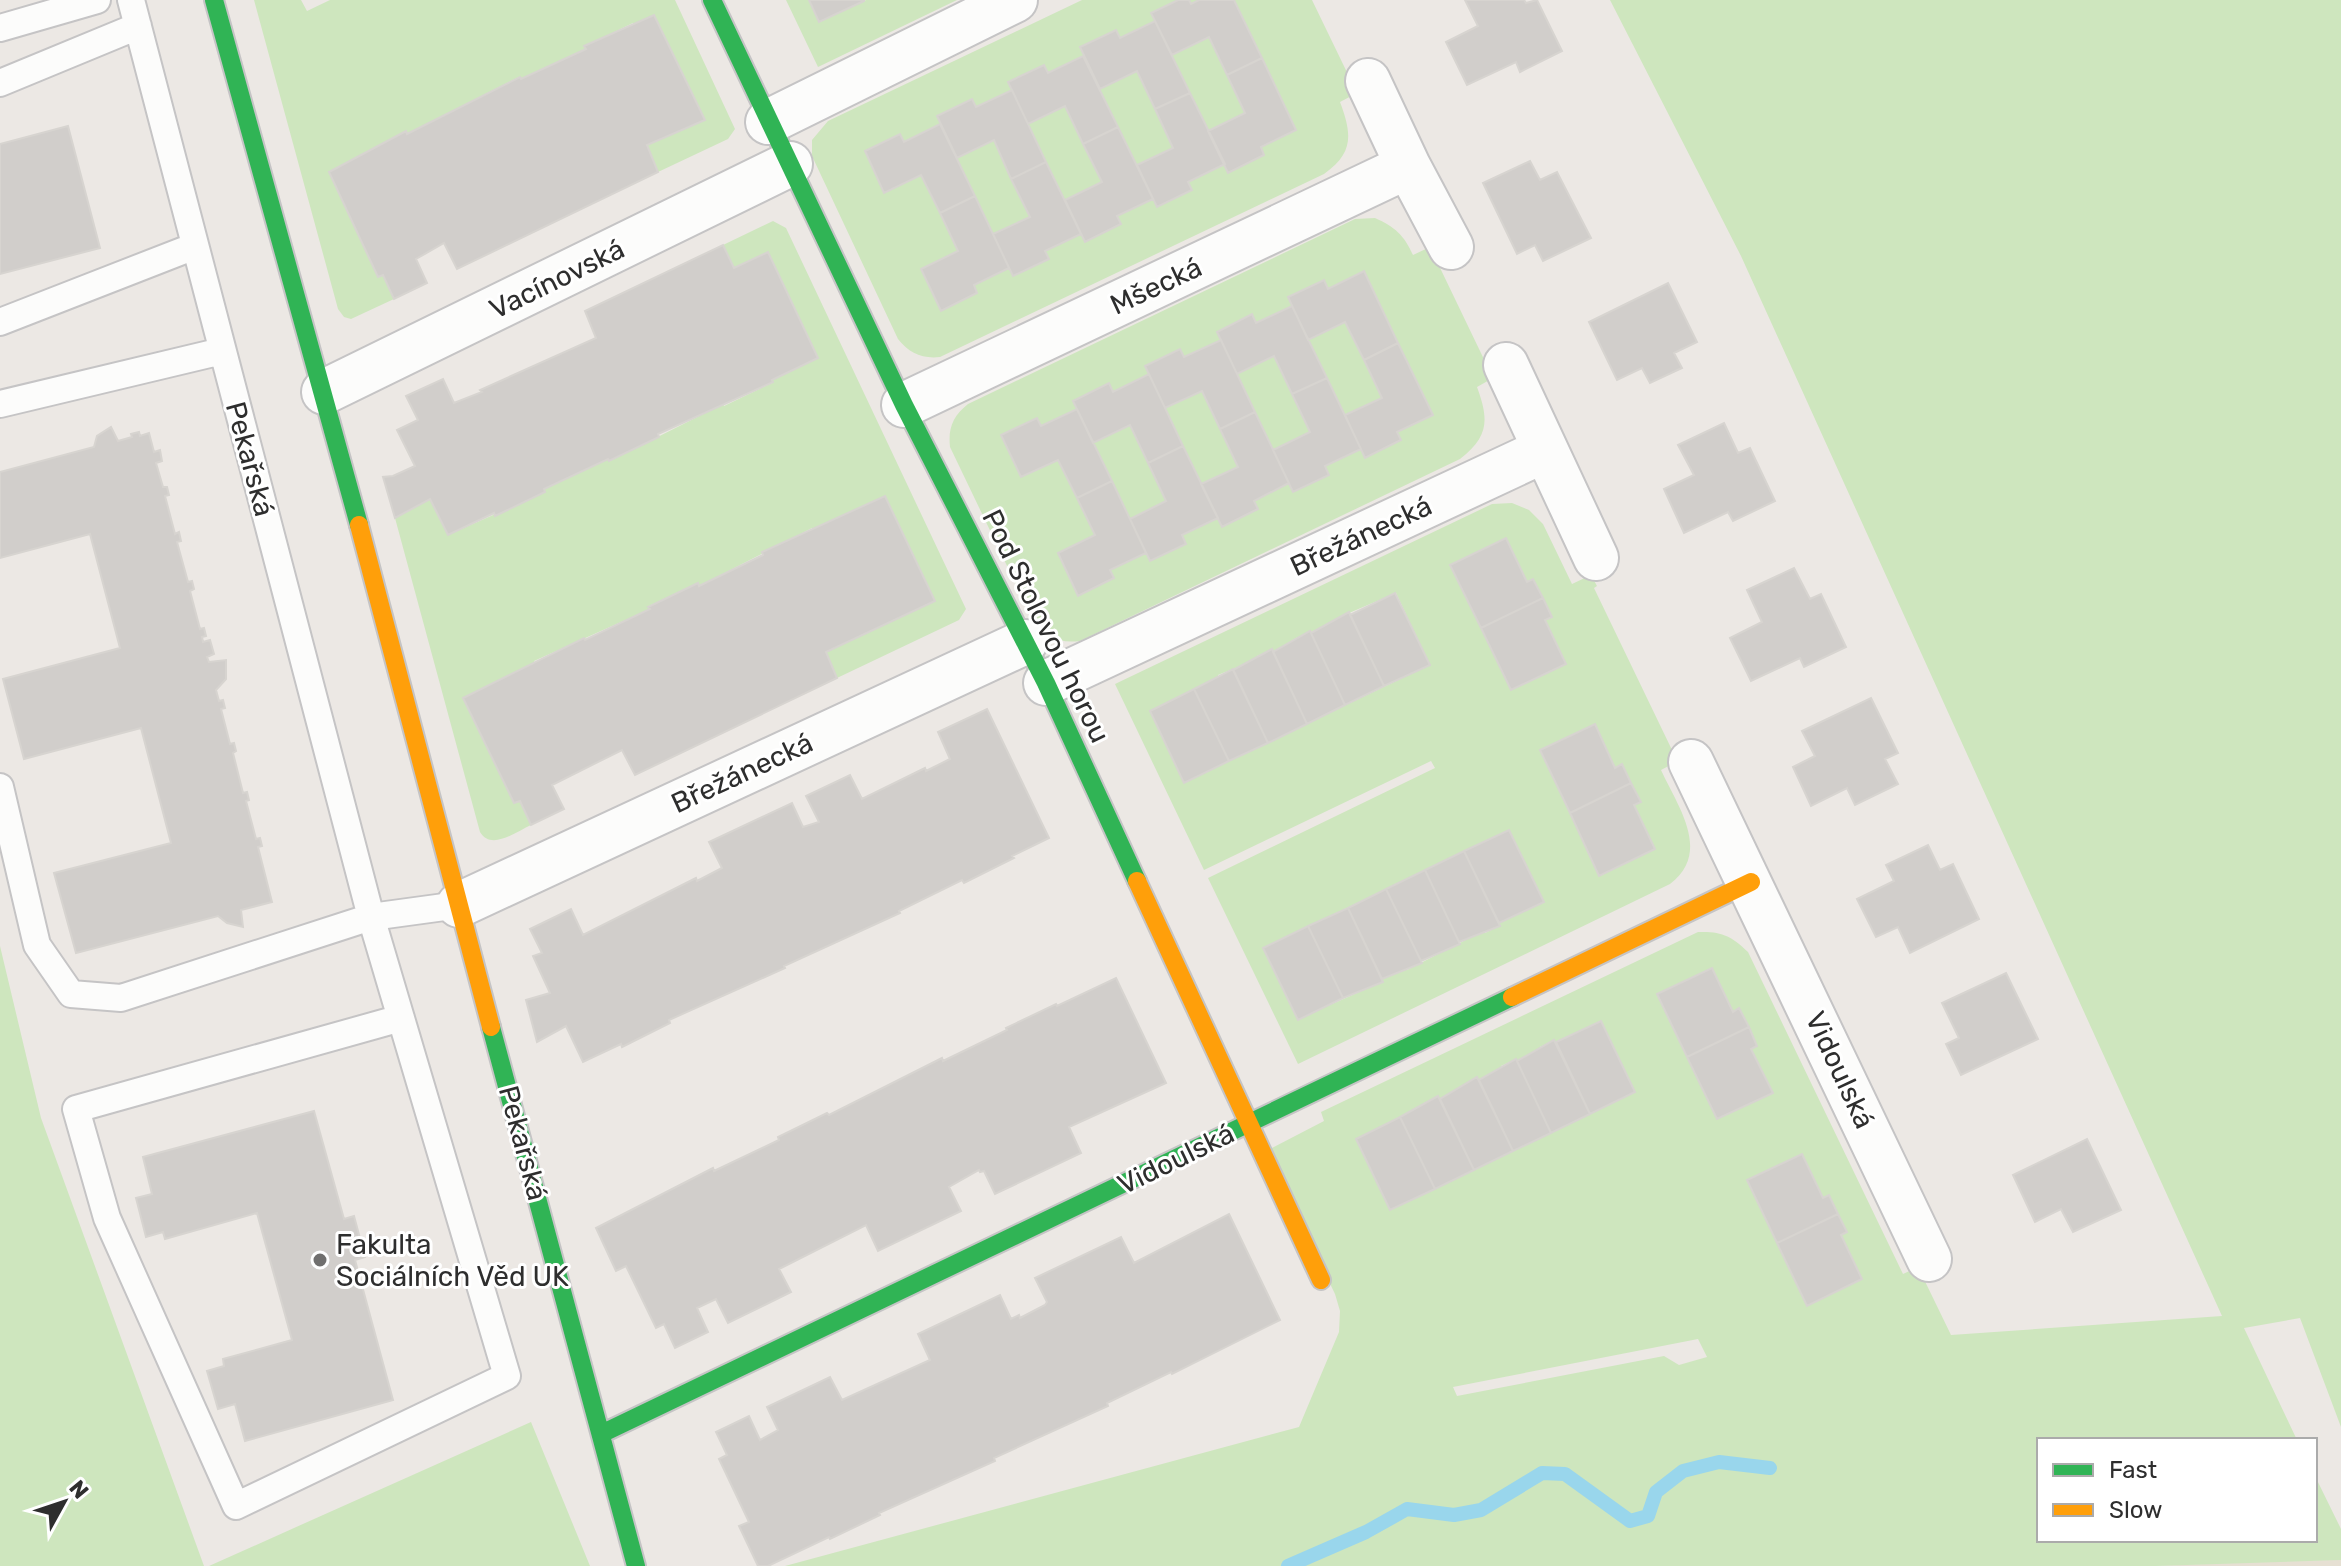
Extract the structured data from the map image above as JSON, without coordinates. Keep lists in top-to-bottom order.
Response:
{
  "streets": {
    "street": [
      "Vacínovská",
      "Mšecká",
      "Pekařská",
      "Břežánecká",
      "Pod Stolovou horou",
      "Vidoulská"
    ]
  },
  "crossings": [
    ["Vacínovská", "Pekařská"],
    ["Vacínovská", "Pod Stolovou horou"],
    ["Mšecká", "Pod Stolovou horou"],
    ["Pekařská", "Břežánecká"],
    ["Pekařská", "Vidoulská"],
    ["Břežánecká", "Pod Stolovou horou"],
    ["Pod Stolovou horou", "Vidoulská"]
  ],
  "places": ["Fakulta Sociálních Věd UK"],
  "legend": ["Fast", "Slow"],
  "north": "top right"
}
